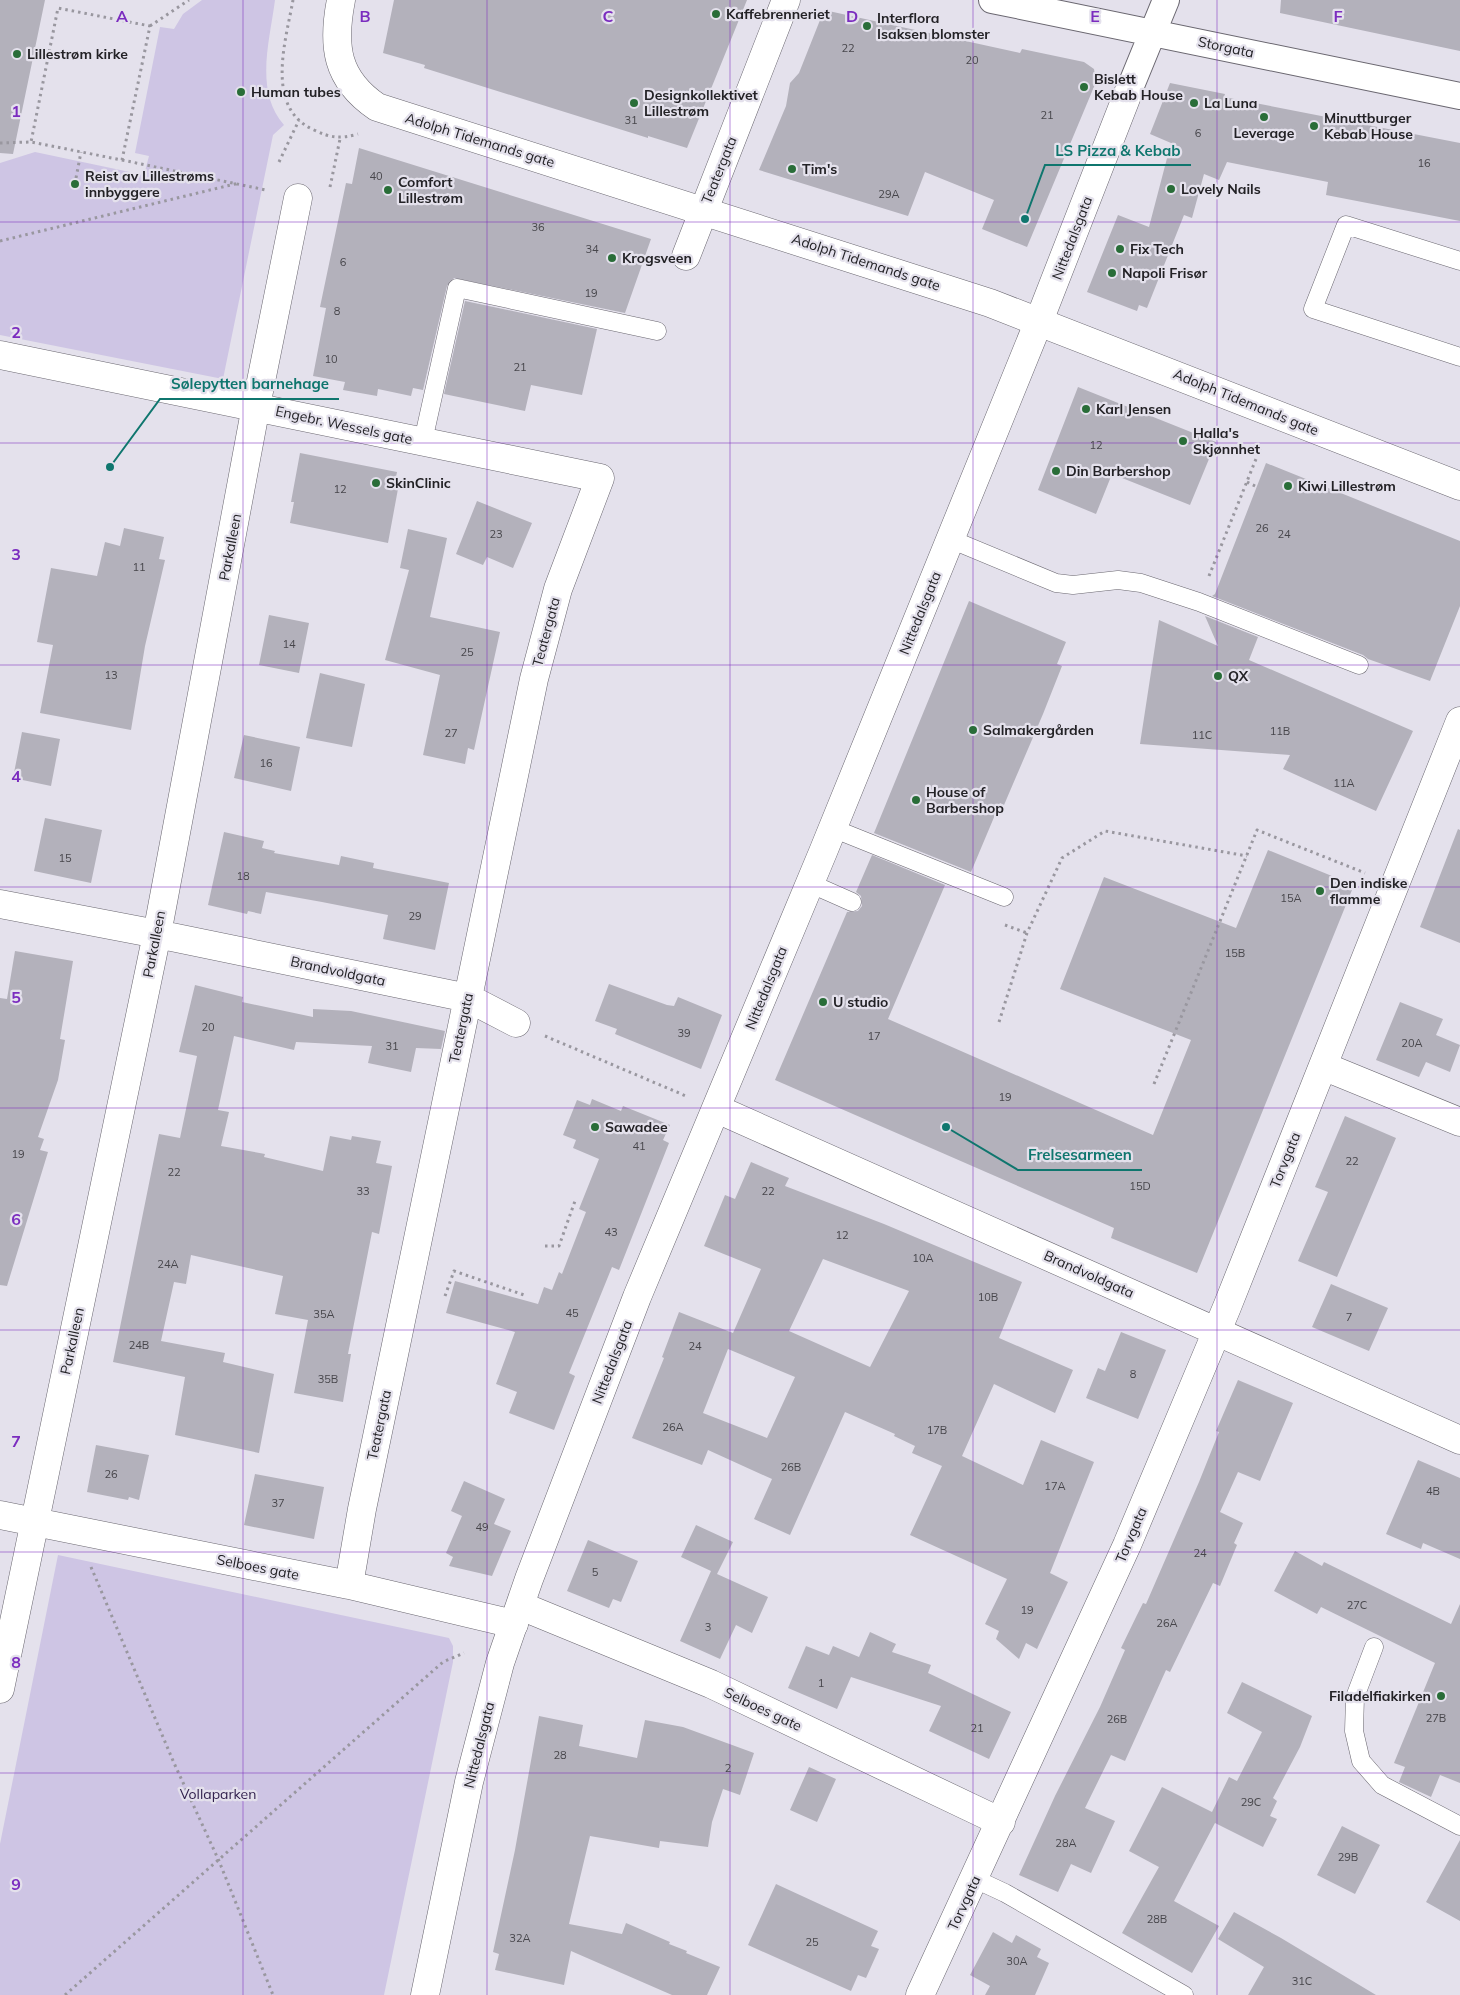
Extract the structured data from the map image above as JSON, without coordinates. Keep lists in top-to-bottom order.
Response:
{
  "streets": {
    "street": [
      "Storgata",
      "Adolph Tidemands gate",
      "Teatergata",
      "Nittedalsgata",
      "Engebr. Wessels gate",
      "Parkalleen",
      "Brandvoldgata",
      "Torvgata",
      "Selboes gate"
    ]
  },
  "crossings": [
    ["Storgata", "Nittedalsgata"],
    ["Adolph Tidemands gate", "Teatergata"],
    ["Adolph Tidemands gate", "Nittedalsgata"],
    ["Teatergata", "Engebr. Wessels gate"],
    ["Teatergata", "Brandvoldgata"],
    ["Teatergata", "Selboes gate"],
    ["Nittedalsgata", "Brandvoldgata"],
    ["Nittedalsgata", "Selboes gate"],
    ["Engebr. Wessels gate", "Parkalleen"],
    ["Parkalleen", "Brandvoldgata"],
    ["Parkalleen", "Selboes gate"],
    ["Brandvoldgata", "Torvgata"],
    ["Torvgata", "Selboes gate"]
  ],
  "parks": ["Vollaparken"],
  "places": [
    "Kaffebrenneriet",
    "Interflora Isaksen blomster",
    "Lillestrøm kirke",
    "Bislett Kebab House",
    "Human tubes",
    "Designkollektivet Lillestrøm",
    "La Luna",
    "Leverage",
    "Minuttburger Kebab House",
    "Tim's",
    "Reist av Lillestrøms innbyggere",
    "Lovely Nails",
    "Comfort Lillestrøm",
    "LS Pizza & Kebab",
    "Fix Tech",
    "Krogsveen",
    "Napoli Frisør",
    "Karl Jensen",
    "Halla's Skjønnhet",
    "Sølepytten barnehage",
    "Din Barbershop",
    "SkinClinic",
    "Kiwi Lillestrøm",
    "QX",
    "Salmakergården",
    "House of Barbershop",
    "Den indiske flamme",
    "U studio",
    "Sawadee",
    "Frelsesarmeen",
    "Filadelfiakirken"
  ],
  "house_numbers": [
    "22",
    "20",
    "21",
    "31",
    "6",
    "16",
    "40",
    "29A",
    "36",
    "34",
    "6",
    "19",
    "8",
    "10",
    "21",
    "12",
    "12",
    "26",
    "23",
    "24",
    "11",
    "14",
    "25",
    "13",
    "11B",
    "27",
    "11C",
    "16",
    "11A",
    "15",
    "18",
    "15A",
    "29",
    "15B",
    "20",
    "39",
    "17",
    "20A",
    "31",
    "19",
    "41",
    "19",
    "22",
    "22",
    "15D",
    "33",
    "22",
    "43",
    "12",
    "10A",
    "24A",
    "10B",
    "45",
    "35A",
    "7",
    "24B",
    "24",
    "8",
    "35B",
    "26A",
    "17B",
    "26B",
    "26",
    "17A",
    "4B",
    "37",
    "49",
    "24",
    "5",
    "27C",
    "19",
    "26A",
    "3",
    "1",
    "27B",
    "26B",
    "21",
    "28",
    "2",
    "29C",
    "28A",
    "29B",
    "28B",
    "32A",
    "25",
    "30A",
    "31C"
  ],
  "grid": {
    "columns": [
      "A",
      "B",
      "C",
      "D",
      "E",
      "F"
    ],
    "rows": [
      "1",
      "2",
      "3",
      "4",
      "5",
      "6",
      "7",
      "8",
      "9"
    ]
  }
}
